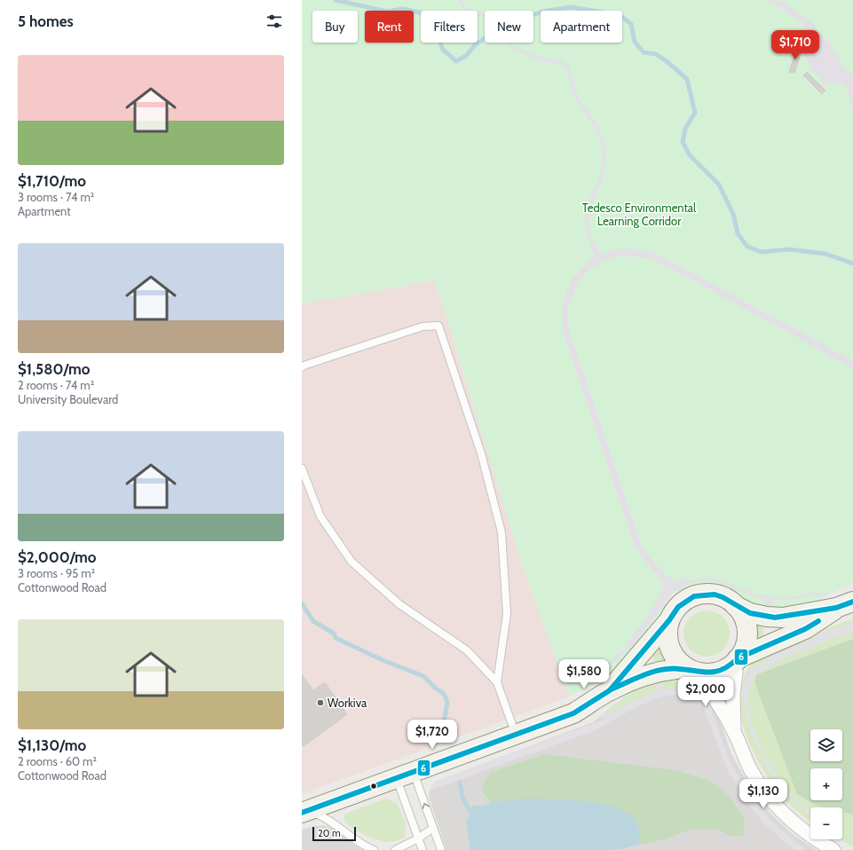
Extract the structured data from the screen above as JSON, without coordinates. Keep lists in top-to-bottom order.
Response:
{
  "parks": ["Tedesco Environmental Learning Corridor"],
  "places": ["Workiva"],
  "lines": ["transit line 6"],
  "scale_bar": "20 m",
  "page": {
    "heading": "5 homes",
    "chip": [
      "Buy",
      "Rent",
      "Filters",
      "New",
      "Apartment"
    ],
    "price": [
      "$1,710",
      "$1,580",
      "$2,000",
      "$1,720",
      "$1,130"
    ],
    "list": [
      {
        "name": "$1,710/mo",
        "note": "3 rooms · 74 m² · Apartment"
      },
      {
        "name": "$1,580/mo",
        "note": "2 rooms · 74 m² · University Boulevard"
      },
      {
        "name": "$2,000/mo",
        "note": "3 rooms · 95 m² · Cottonwood Road"
      },
      {
        "name": "$1,130/mo",
        "note": "2 rooms · 60 m² · Cottonwood Road"
      }
    ],
    "map_buttons": ["+", "−"],
    "scale": "20 m"
  }
}
